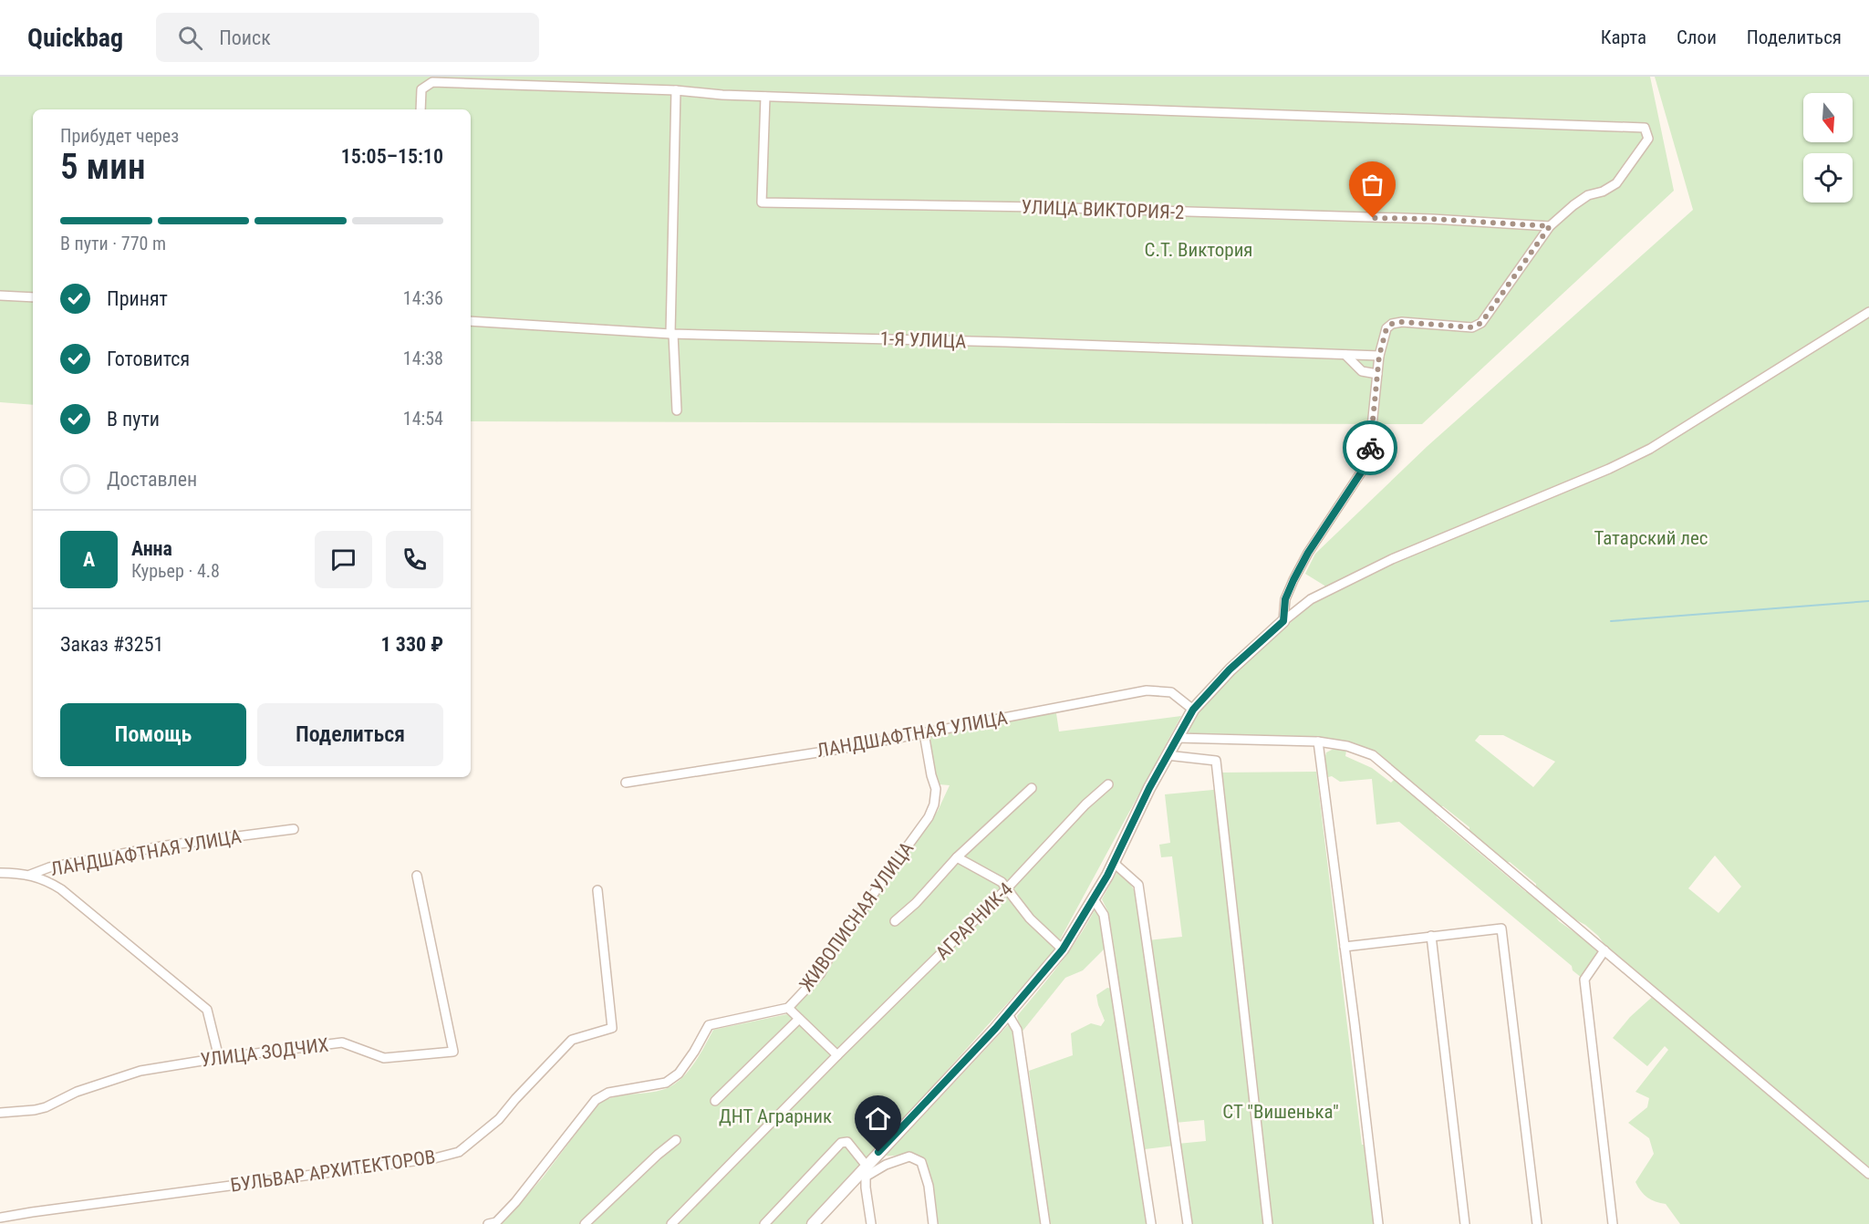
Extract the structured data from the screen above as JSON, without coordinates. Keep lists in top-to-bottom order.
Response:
{
  "streets": {
    "street": [
      "УЛИЦА ВИКТОРИЯ-2",
      "1-Я УЛИЦА",
      "ЛАНДШАФТНАЯ УЛИЦА",
      "ЖИВОПИСНАЯ УЛИЦА",
      "АГРАРНИК-4",
      "УЛИЦА ЗОДЧИХ",
      "БУЛЬВАР АРХИТЕКТОРОВ"
    ]
  },
  "crossings": [
    ["ЛАНДШАФТНАЯ УЛИЦА", "ЖИВОПИСНАЯ УЛИЦА"]
  ],
  "parks": [
    "С.Т. Виктория",
    "Татарский лес",
    "СТ \"Вишенька\"",
    "ДНТ Аграрник"
  ],
  "north": "bottom",
  "page": {
    "header": "Quickbag",
    "search": "Поиск",
    "nav": ["Карта", "Слои", "Поделиться"],
    "heading": ["5 мин", "Прибудет через", "15:05–15:10"],
    "panel": [
      "Анна",
      "Курьер · 4.8",
      "Заказ #3251",
      "1 330 ₽"
    ],
    "bar": "В пути · 770 m",
    "list": [
      ["Принят", "14:36"],
      ["Готовится", "14:38"],
      ["В пути", "14:54"],
      "Доставлен"
    ],
    "round": "А",
    "buttons": ["Помощь", "Поделиться"]
  }
}
